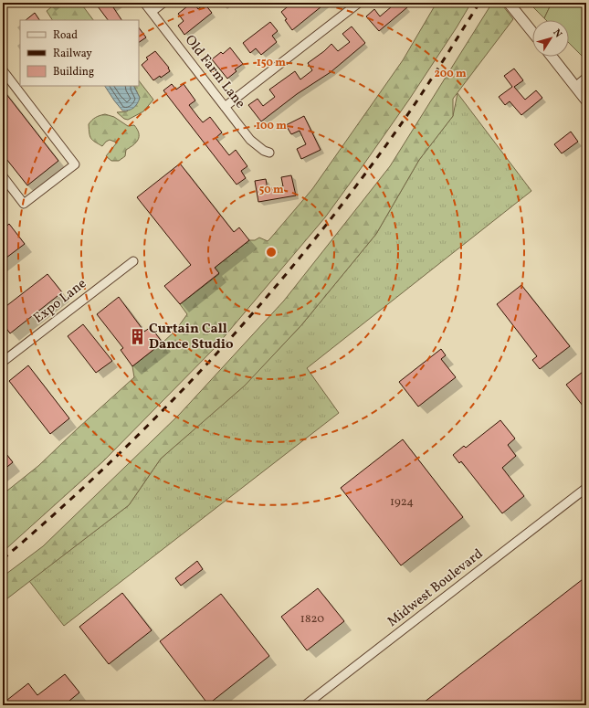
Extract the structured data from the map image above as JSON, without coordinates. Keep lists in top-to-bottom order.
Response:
{
  "streets": {
    "street": ["Old Farm Lane", "Expo Lane", "Midwest Boulevard"]
  },
  "places": {
    "building": ["Curtain Call Dance Studio"]
  },
  "house_numbers": ["1924", "1820"],
  "legend": ["Road", "Railway", "Building"],
  "north": "top right",
  "rings": [
    "150 m",
    "200 m",
    "100 m",
    "50 m"
  ]
}
